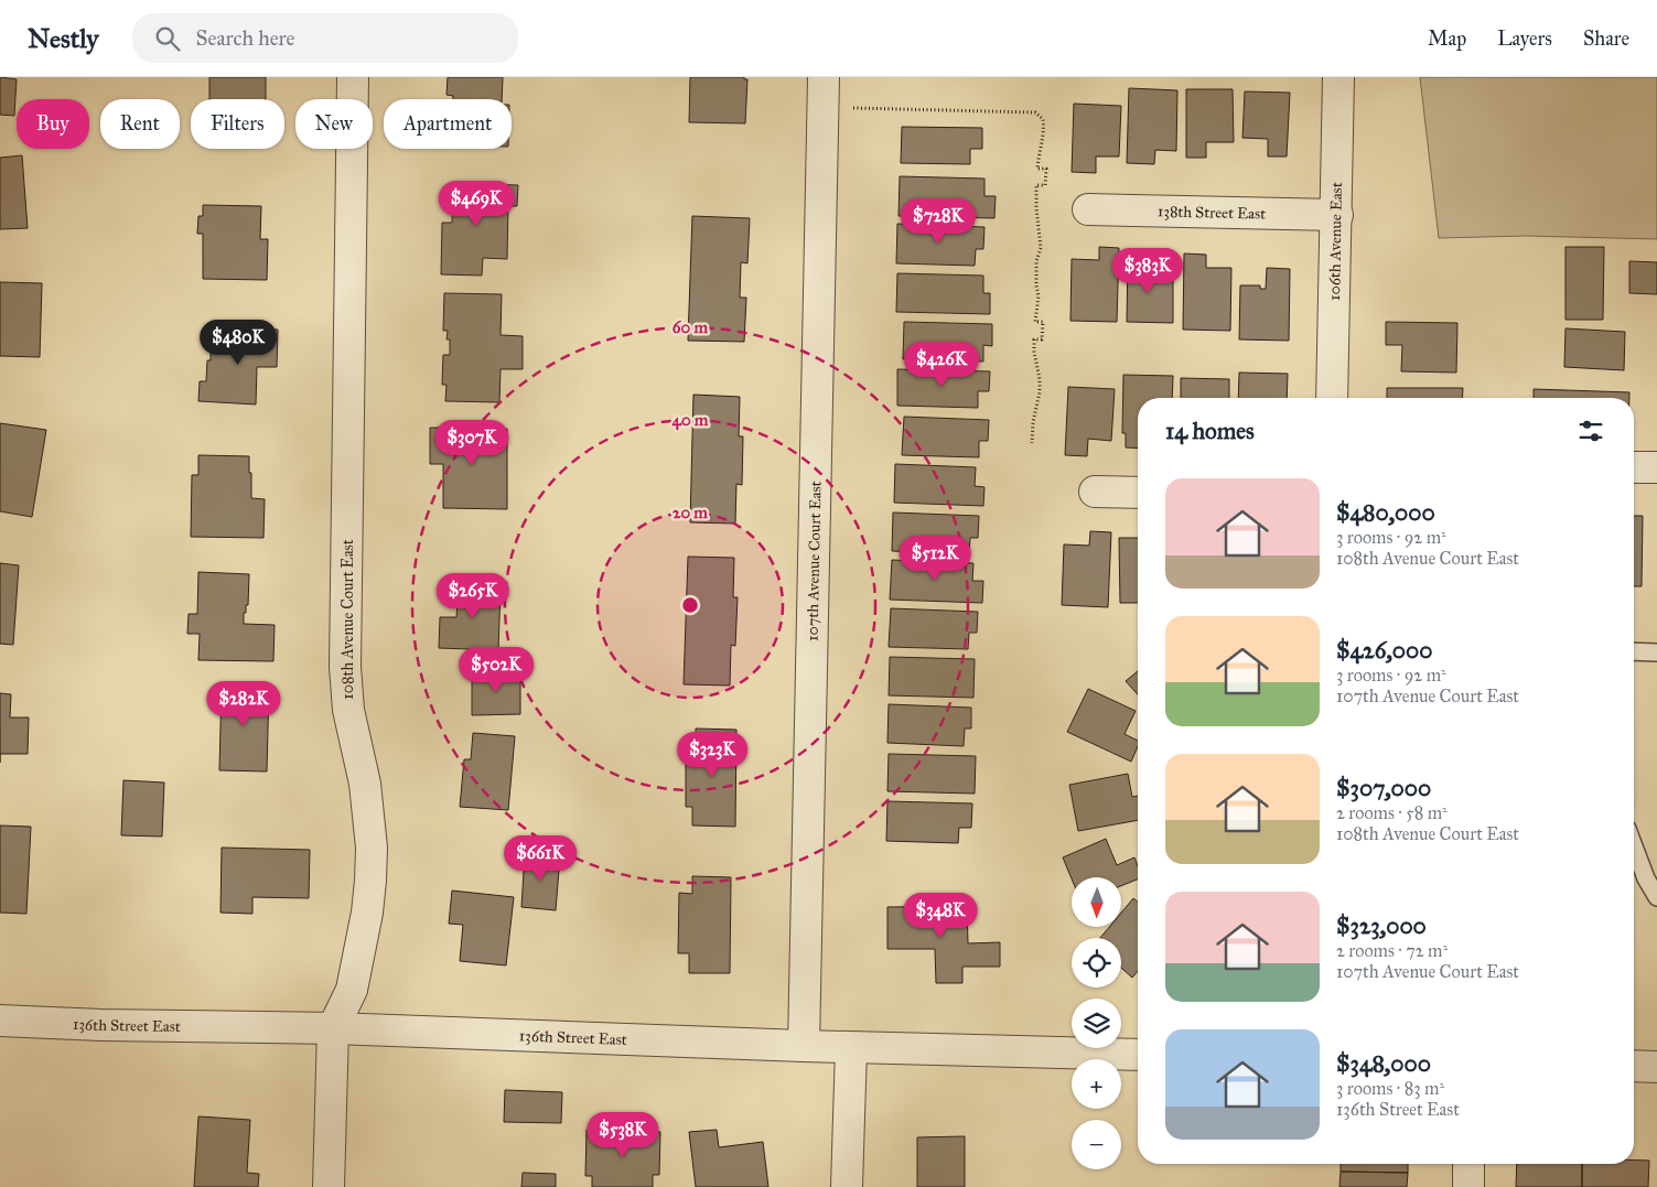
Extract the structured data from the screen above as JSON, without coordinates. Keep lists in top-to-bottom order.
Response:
{
  "streets": {
    "street": [
      "138th Street East",
      "106th Avenue East",
      "107th Avenue Court East",
      "108th Avenue Court East",
      "136th Street East"
    ]
  },
  "crossings": [
    ["138th Street East", "106th Avenue East"],
    ["107th Avenue Court East", "136th Street East"],
    ["108th Avenue Court East", "136th Street East"]
  ],
  "north": "bottom",
  "page": {
    "header": "Nestly",
    "search": "Search here",
    "nav": ["Map", "Layers", "Share"],
    "chip": [
      "Buy",
      "Rent",
      "Filters",
      "New",
      "Apartment"
    ],
    "price": [
      "$469K",
      "$728K",
      "$383K",
      "$480K",
      "$426K",
      "$307K",
      "$512K",
      "$265K",
      "$502K",
      "$282K",
      "$323K",
      "$661K",
      "$348K",
      "$538K"
    ],
    "heading": "14 homes",
    "list": [
      {
        "name": "$480,000",
        "note": "3 rooms · 92 m² · 108th Avenue Court East"
      },
      {
        "name": "$426,000",
        "note": "3 rooms · 92 m² · 107th Avenue Court East"
      },
      {
        "name": "$307,000",
        "note": "2 rooms · 58 m² · 108th Avenue Court East"
      },
      {
        "name": "$323,000",
        "note": "2 rooms · 72 m² · 107th Avenue Court East"
      },
      {
        "name": "$348,000",
        "note": "3 rooms · 83 m² · 136th Street East"
      }
    ],
    "map_buttons": ["+", "−"]
  },
  "rings": ["60 m", "40 m", "20 m"]
}
